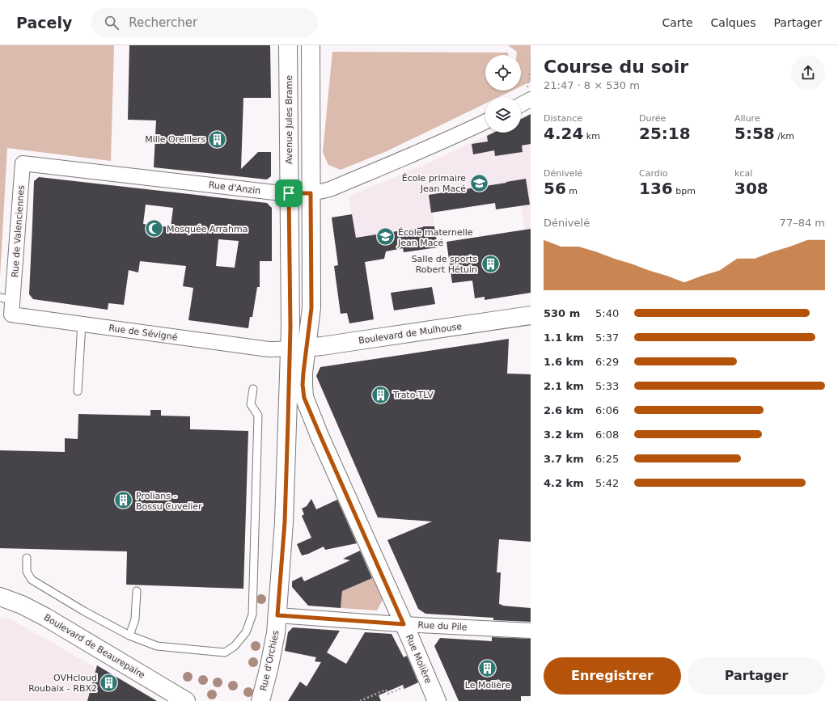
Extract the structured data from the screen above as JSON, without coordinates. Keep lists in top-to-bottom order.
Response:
{
  "streets": {
    "street": [
      "Avenue Jules Brame",
      "Rue d'Anzin",
      "Rue de Valenciennes",
      "Rue de Sévigné",
      "Boulevard de Mulhouse",
      "Rue du Pile",
      "Boulevard de Beaurepaire",
      "Rue Molière",
      "Rue d'Orchies"
    ]
  },
  "crossings": [
    ["Avenue Jules Brame", "Rue d'Anzin"],
    ["Avenue Jules Brame", "Rue de Sévigné"],
    ["Avenue Jules Brame", "Boulevard de Mulhouse"],
    ["Avenue Jules Brame", "Rue d'Orchies"],
    ["Rue d'Anzin", "Rue de Valenciennes"],
    ["Rue de Valenciennes", "Rue de Sévigné"],
    ["Rue de Sévigné", "Boulevard de Mulhouse"],
    ["Rue de Sévigné", "Rue d'Orchies"],
    ["Boulevard de Mulhouse", "Rue Molière"],
    ["Boulevard de Mulhouse", "Rue d'Orchies"],
    ["Rue du Pile", "Rue Molière"],
    ["Rue du Pile", "Rue d'Orchies"]
  ],
  "places": {
    "building": [
      "Mille Oreillers",
      "Salle de sports Robert Hétuin",
      "Trato-TLV",
      "Prolians - Bossu Cuvelier",
      "Le Molière",
      "OVHcloud Roubaix - RBX2"
    ],
    "school or university": ["École primaire Jean Macé", "École maternelle Jean Macé"],
    "mosque": ["Mosquée Arrahma"]
  },
  "page": {
    "header": "Pacely",
    "search": "Rechercher",
    "nav": ["Carte", "Calques", "Partager"],
    "heading": ["Course du soir", "21:47 · 8 × 530 m"],
    "stats": [
      ["Distance", "4.24 km"],
      ["Durée", "25:18"],
      ["Allure", "5:58 /km"],
      ["Dénivelé", "56 m"],
      ["Cardio", "136 bpm"],
      ["kcal", "308"]
    ],
    "chart": ["Dénivelé", "77–84 m"],
    "list": [
      {
        "name": "530 m",
        "note": "5:40"
      },
      {
        "name": "1.1 km",
        "note": "5:37"
      },
      {
        "name": "1.6 km",
        "note": "6:29"
      },
      {
        "name": "2.1 km",
        "note": "5:33"
      },
      {
        "name": "2.6 km",
        "note": "6:06"
      },
      {
        "name": "3.2 km",
        "note": "6:08"
      },
      {
        "name": "3.7 km",
        "note": "6:25"
      },
      {
        "name": "4.2 km",
        "note": "5:42"
      }
    ],
    "buttons": ["Enregistrer", "Partager"]
  }
}
